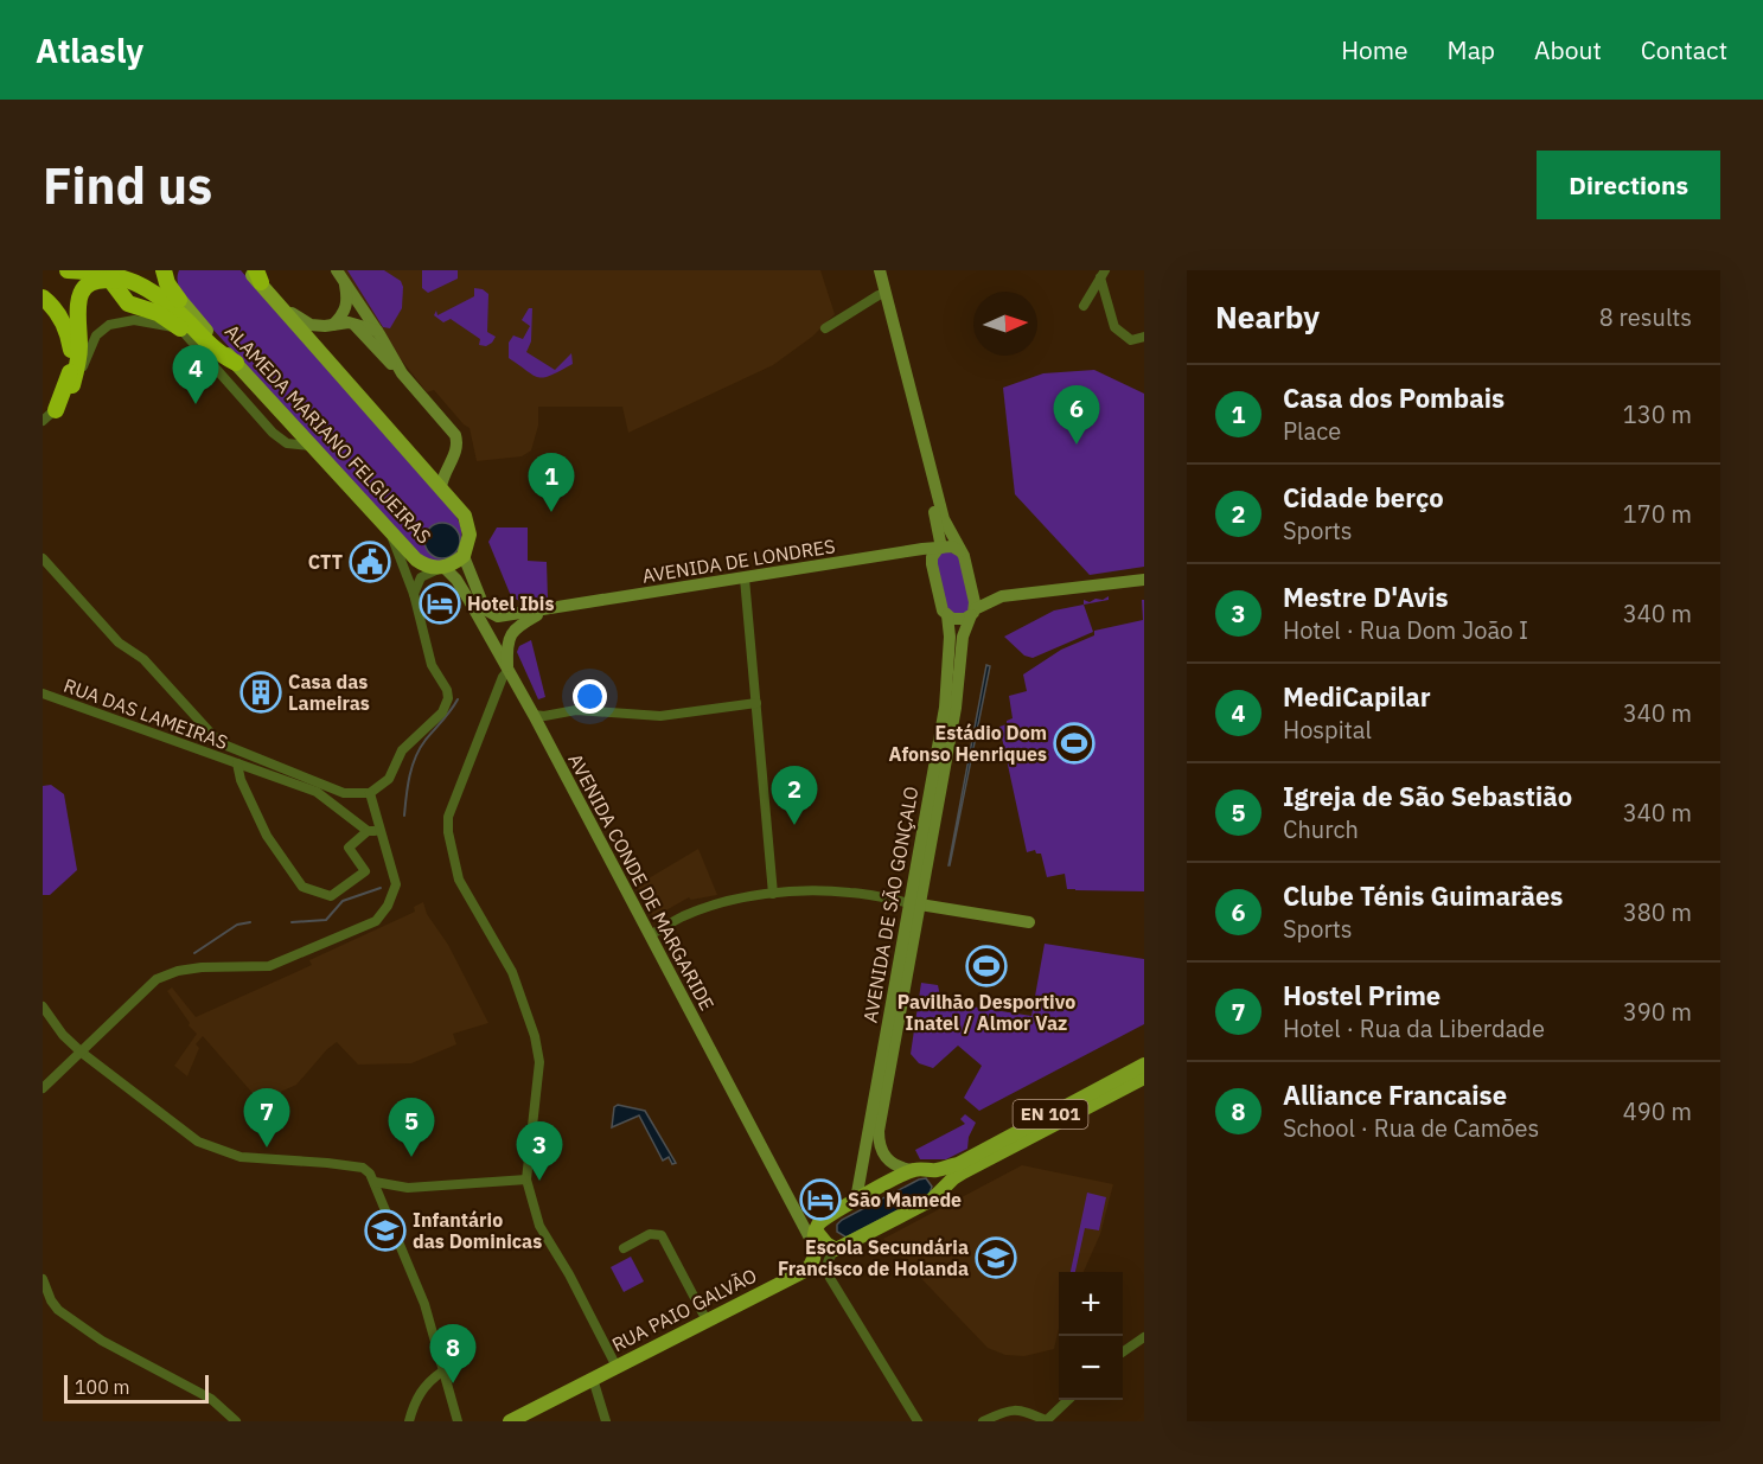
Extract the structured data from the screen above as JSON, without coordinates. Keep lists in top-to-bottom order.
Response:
{
  "streets": {
    "main road": ["ALAMEDA MARIANO FELGUEIRAS", "EN 101", "RUA PAIO GALVÃO"],
    "street": [
      "AVENIDA DE LONDRES",
      "RUA DAS LAMEIRAS",
      "AVENIDA CONDE DE MARGARIDE",
      "AVENIDA DE SÃO GONÇALO"
    ]
  },
  "crossings": [
    ["ALAMEDA MARIANO FELGUEIRAS", "AVENIDA CONDE DE MARGARIDE"],
    ["AVENIDA DE LONDRES", "AVENIDA CONDE DE MARGARIDE"],
    ["AVENIDA DE LONDRES", "AVENIDA DE SÃO GONÇALO"],
    ["AVENIDA CONDE DE MARGARIDE", "RUA PAIO GALVÃO"],
    ["AVENIDA DE SÃO GONÇALO", "EN 101"]
  ],
  "places": {
    "public building": ["CTT"],
    "hotel": ["Hotel Ibis", "São Mamede"],
    "building": ["Casa das Lameiras"],
    "sports": ["Estádio Dom Afonso Henriques", "Pavilhão Desportivo Inatel / Almor Vaz"],
    "school or university": ["Infantário das Dominicas", "Escola Secundária Francisco de Holanda"]
  },
  "scale_bar": "100 m",
  "north": "right",
  "page": {
    "header": "Atlasly",
    "nav": [
      "Home",
      "Map",
      "About",
      "Contact"
    ],
    "buttons": "Directions",
    "title": "Find us",
    "heading": ["Nearby", "8 results"],
    "pins": [
      "4",
      "6",
      "1",
      "2",
      "7",
      "5",
      "3",
      "8"
    ],
    "list": [
      {
        "mark": "1",
        "name": "Casa dos Pombais",
        "note": "Place",
        "value": "130 m"
      },
      {
        "mark": "2",
        "name": "Cidade berço",
        "note": "Sports",
        "value": "170 m"
      },
      {
        "mark": "3",
        "name": "Mestre D'Avis",
        "note": "Hotel · Rua Dom João I",
        "value": "340 m"
      },
      {
        "mark": "4",
        "name": "MediCapilar",
        "note": "Hospital",
        "value": "340 m"
      },
      {
        "mark": "5",
        "name": "Igreja de São Sebastião",
        "note": "Church",
        "value": "340 m"
      },
      {
        "mark": "6",
        "name": "Clube Ténis Guimarães",
        "note": "Sports",
        "value": "380 m"
      },
      {
        "mark": "7",
        "name": "Hostel Prime",
        "note": "Hotel · Rua da Liberdade",
        "value": "390 m"
      },
      {
        "mark": "8",
        "name": "Alliance Francaise",
        "note": "School · Rua de Camões",
        "value": "490 m"
      }
    ],
    "map_buttons": ["+", "−"],
    "scale": "100 m"
  }
}
